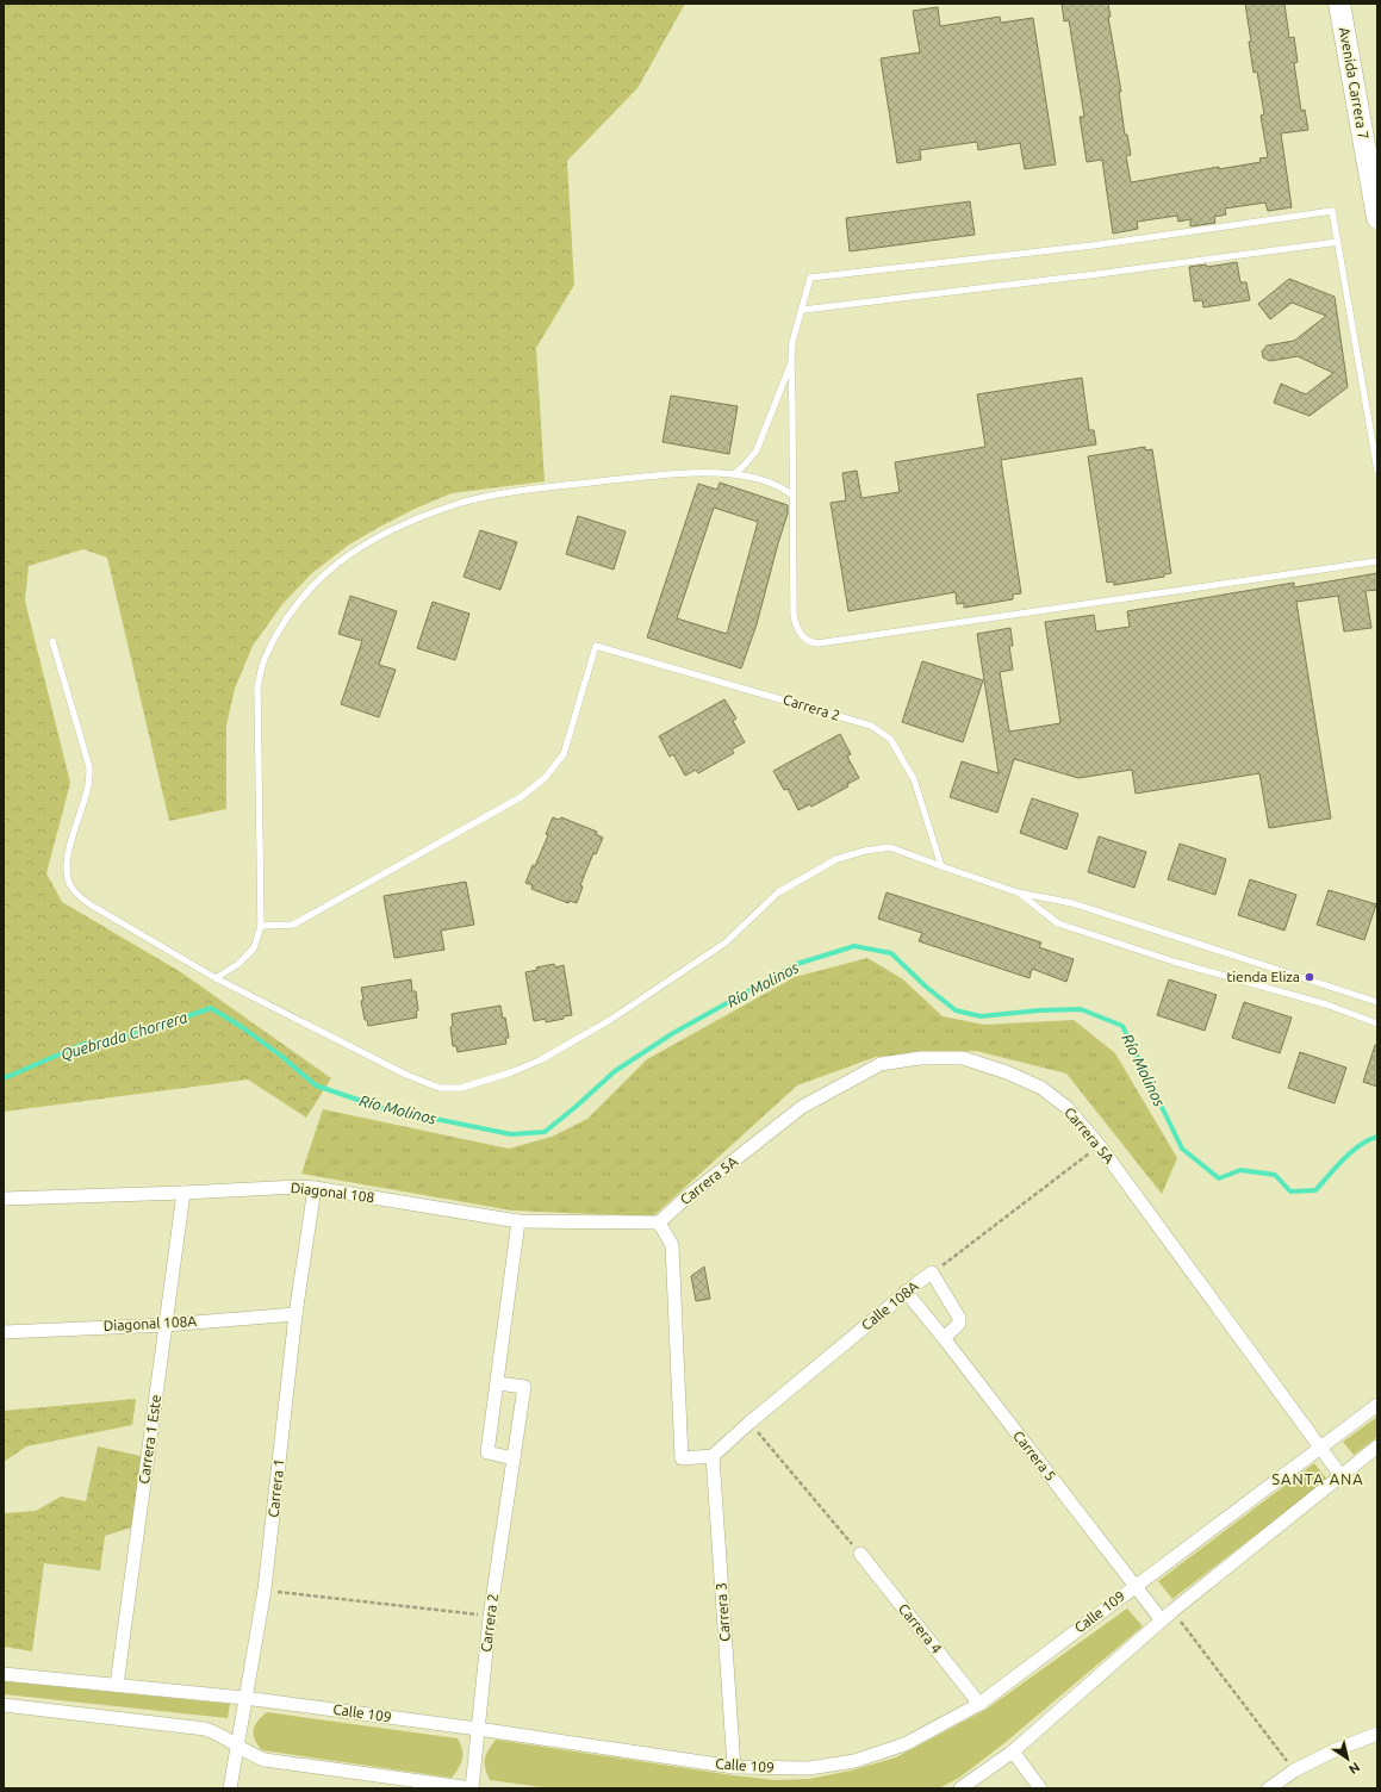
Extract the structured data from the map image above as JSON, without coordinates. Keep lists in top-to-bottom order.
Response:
{
  "streets": {
    "main road": ["Avenida Carrera 7"],
    "street": [
      "Carrera 2",
      "Carrera 5A",
      "Diagonal 108",
      "Calle 108A",
      "Diagonal 108A",
      "Carrera 1 Este",
      "Carrera 5",
      "Carrera 1",
      "Carrera 3",
      "Calle 109",
      "Carrera 4"
    ]
  },
  "crossings": [
    ["Carrera 2", "Calle 109"],
    ["Carrera 5A", "Diagonal 108"],
    ["Carrera 5A", "Calle 108A"],
    ["Carrera 5A", "Calle 109"],
    ["Diagonal 108", "Carrera 1 Este"],
    ["Diagonal 108", "Carrera 1"],
    ["Calle 108A", "Carrera 5"],
    ["Calle 108A", "Carrera 3"],
    ["Diagonal 108A", "Carrera 1 Este"],
    ["Diagonal 108A", "Carrera 1"],
    ["Carrera 1 Este", "Calle 109"],
    ["Carrera 5", "Calle 109"],
    ["Carrera 1", "Calle 109"],
    ["Carrera 3", "Calle 109"],
    ["Calle 109", "Carrera 4"]
  ],
  "districts": ["SANTA ANA"],
  "water": ["Río Molinos", "Quebrada Chorrera"],
  "places": ["tienda Eliza"],
  "north": "bottom right"
}
